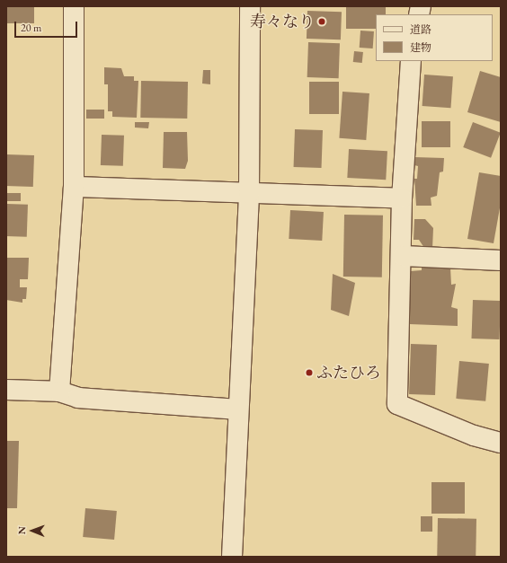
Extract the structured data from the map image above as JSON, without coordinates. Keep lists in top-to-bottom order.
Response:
{
  "places": ["寿々なり", "ふたひろ"],
  "legend": ["道路", "建物"],
  "scale_bar": "20 m",
  "north": "left"
}
